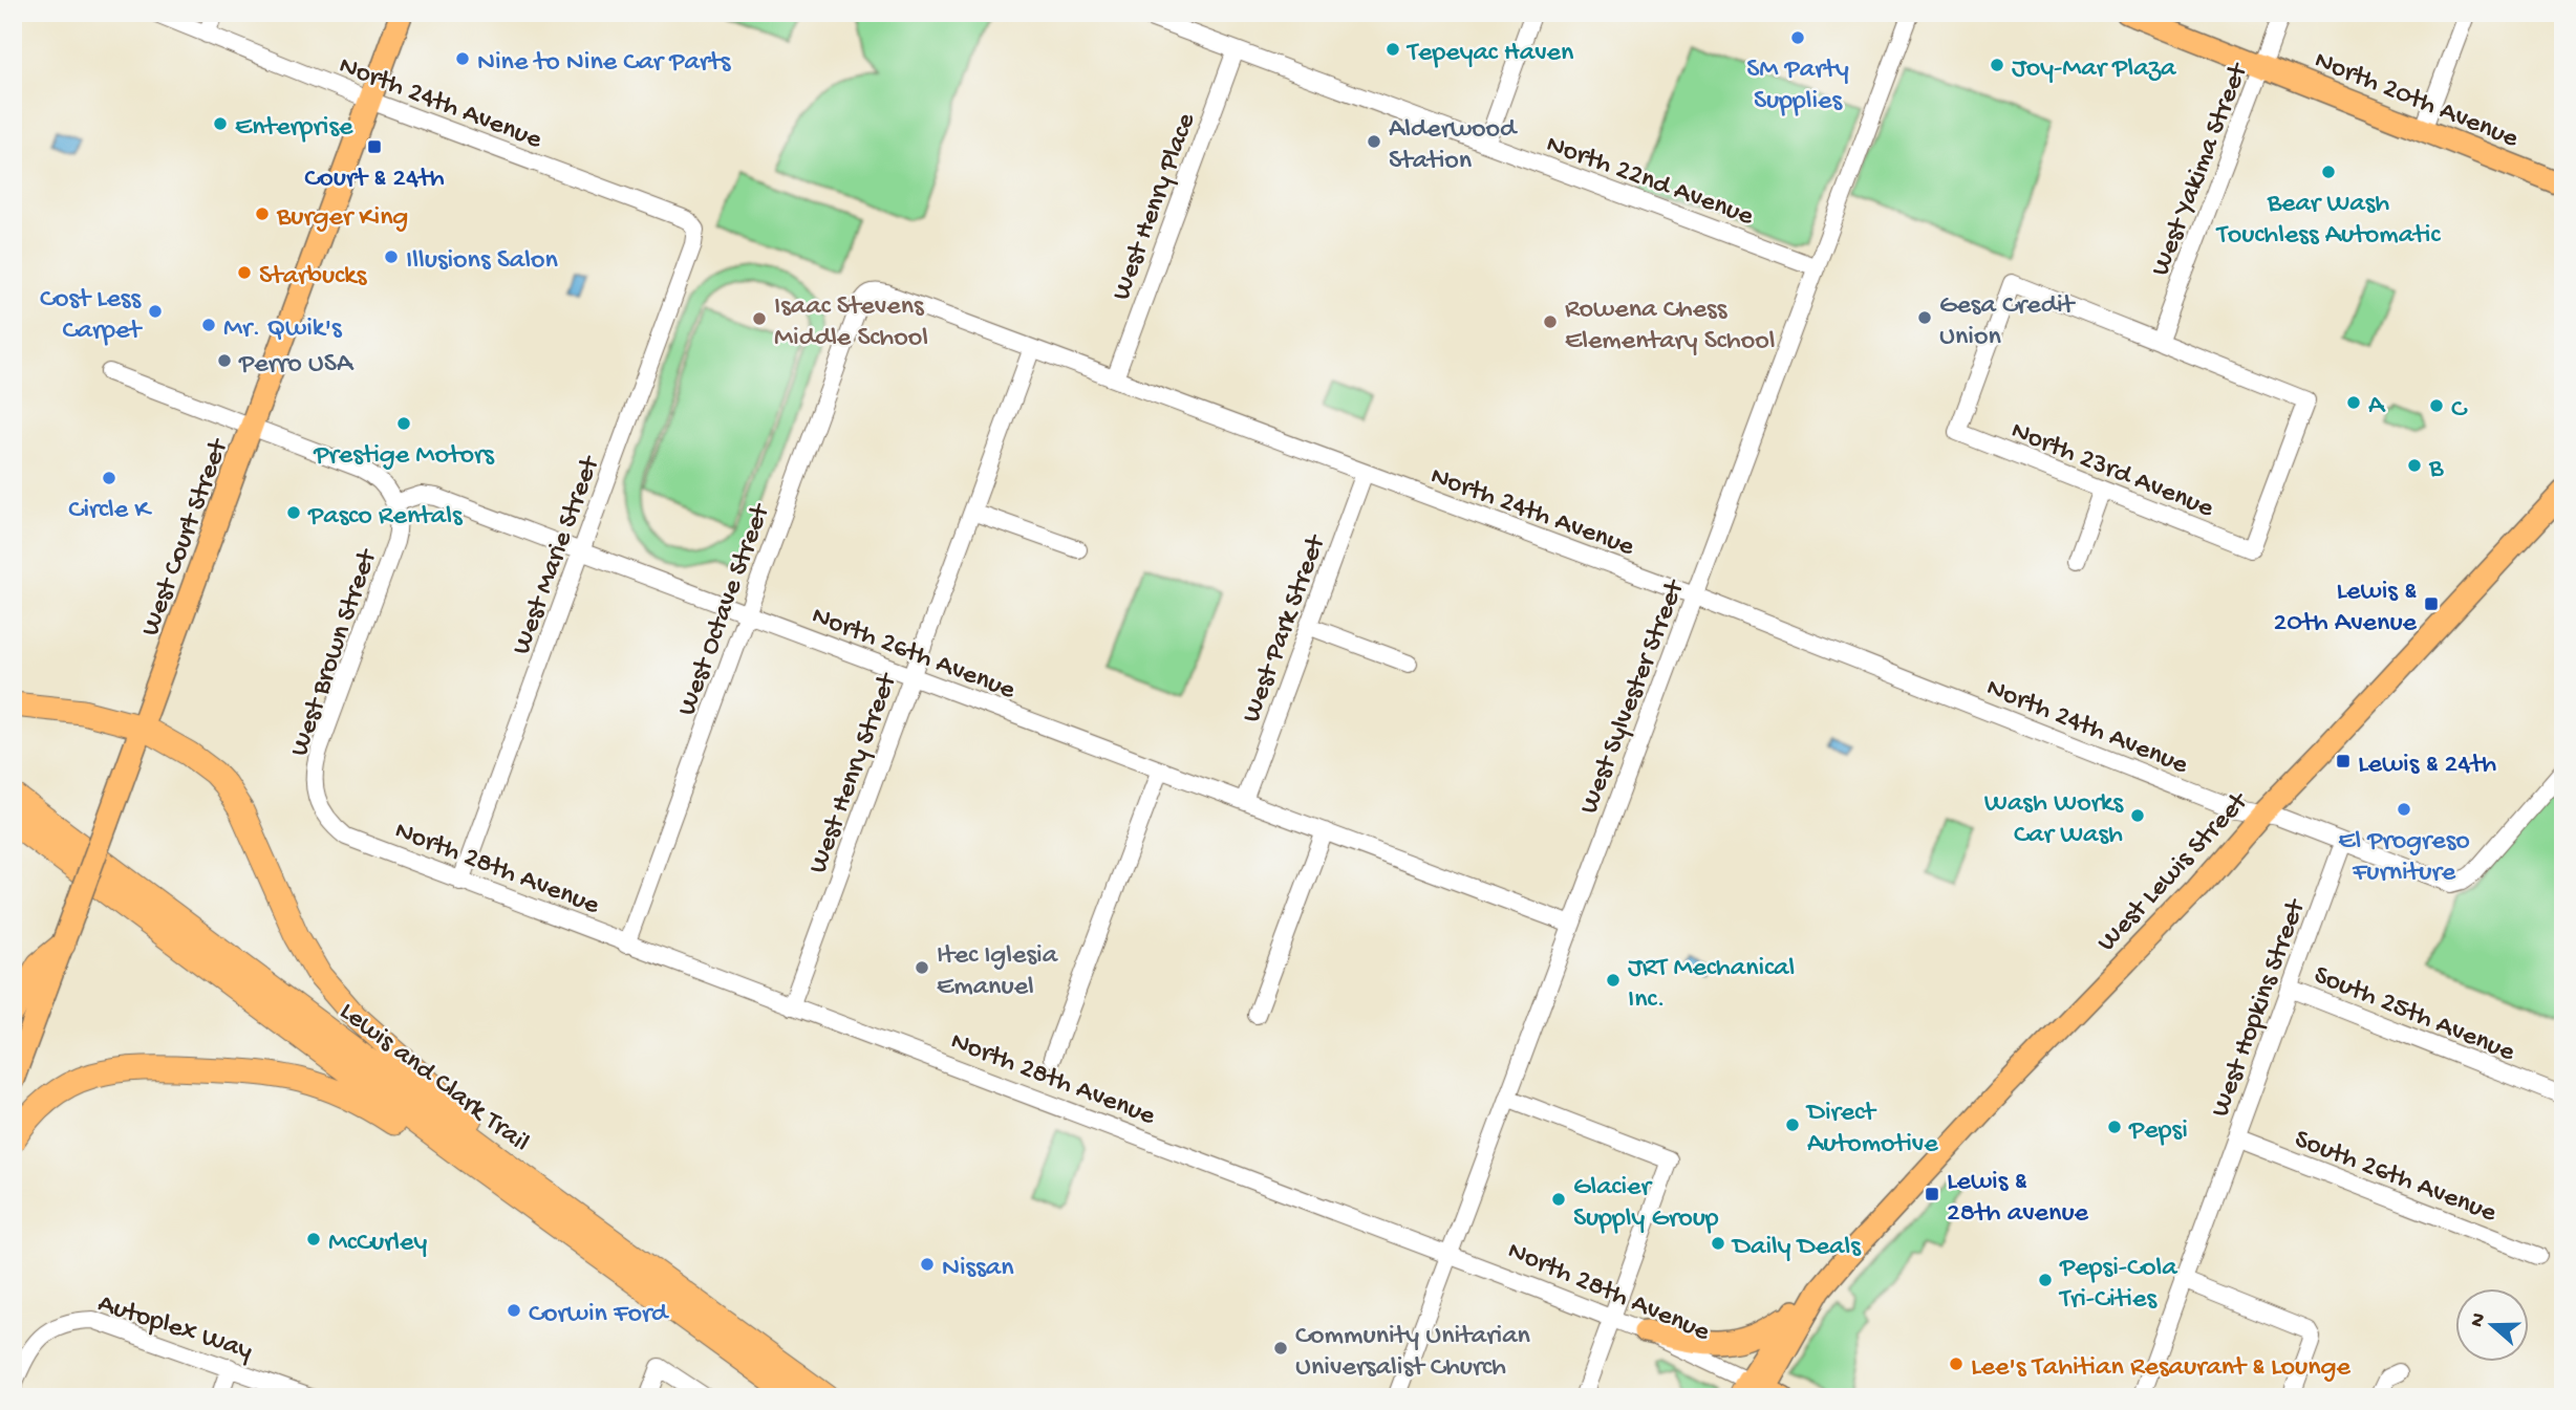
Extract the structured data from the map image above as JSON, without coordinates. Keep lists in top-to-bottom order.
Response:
{
  "streets": {
    "highway": ["Lewis and Clark Trail"],
    "main road": ["North 20th Avenue", "West Court Street", "West Lewis Street"],
    "street": [
      "North 24th Avenue",
      "West Yakima Street",
      "North 22nd Avenue",
      "West Henry Place",
      "North 23rd Avenue",
      "West Marie Street",
      "West Octave Street",
      "West Park Street",
      "North 26th Avenue",
      "West Brown Street",
      "West Sylvester Street",
      "West Henry Street",
      "North 28th Avenue",
      "West Hopkins Street",
      "South 25th Avenue",
      "South 26th Avenue",
      "Autoplex Way"
    ]
  },
  "crossings": [
    ["North 20th Avenue", "West Yakima Street"],
    ["North 24th Avenue", "West Henry Place"],
    ["North 24th Avenue", "West Court Street"],
    ["North 24th Avenue", "West Marie Street"],
    ["North 24th Avenue", "West Octave Street"],
    ["North 24th Avenue", "West Park Street"],
    ["North 24th Avenue", "West Sylvester Street"],
    ["North 24th Avenue", "West Henry Street"],
    ["North 24th Avenue", "West Lewis Street"],
    ["North 24th Avenue", "West Hopkins Street"],
    ["West Yakima Street", "North 23rd Avenue"],
    ["North 22nd Avenue", "West Henry Place"],
    ["North 22nd Avenue", "West Sylvester Street"],
    ["West Marie Street", "North 26th Avenue"],
    ["West Marie Street", "North 28th Avenue"],
    ["West Octave Street", "North 26th Avenue"],
    ["West Octave Street", "North 28th Avenue"],
    ["West Park Street", "North 26th Avenue"],
    ["North 26th Avenue", "West Brown Street"],
    ["North 26th Avenue", "West Sylvester Street"],
    ["North 26th Avenue", "West Henry Street"],
    ["West Brown Street", "North 28th Avenue"],
    ["West Sylvester Street", "North 28th Avenue"],
    ["West Henry Street", "North 28th Avenue"],
    ["North 28th Avenue", "West Lewis Street"],
    ["West Hopkins Street", "South 25th Avenue"],
    ["West Hopkins Street", "South 26th Avenue"]
  ],
  "places": {
    "other": [
      "SM Party Supplies",
      "Tepeyac Haven",
      "Nine to Nine Car Parts",
      "Joy-Mar Plaza",
      "Enterprise",
      "Alderwood Station",
      "Bear Wash Touchless Automatic",
      "Burger King",
      "Illusions Salon",
      "Starbucks",
      "Cost Less Carpet",
      "Gesa Credit Union",
      "Isaac Stevens Middle School",
      "Rowena Chess Elementary School",
      "Mr. Qwik's",
      "Perro USA",
      "A",
      "C",
      "Prestige Motors",
      "B",
      "Circle K",
      "Pasco Rentals",
      "El Progreso Furniture",
      "Wash Works Car Wash",
      "Itec Iglesia Emanuel",
      "JRT Mechanical Inc.",
      "Direct Automotive",
      "Pepsi",
      "Glacier Supply Group",
      "McCurley",
      "Daily Deals",
      "Nissan",
      "Pepsi-Cola Tri-Cities",
      "Corwin Ford",
      "Community Unitarian Universalist Church",
      "Lee's Tahitian Resaurant & Lounge"
    ],
    "transit": [
      "Court & 24th",
      "Lewis & 20th Avenue",
      "Lewis & 24th",
      "Lewis & 28th avenue"
    ]
  },
  "north": "left"
}
